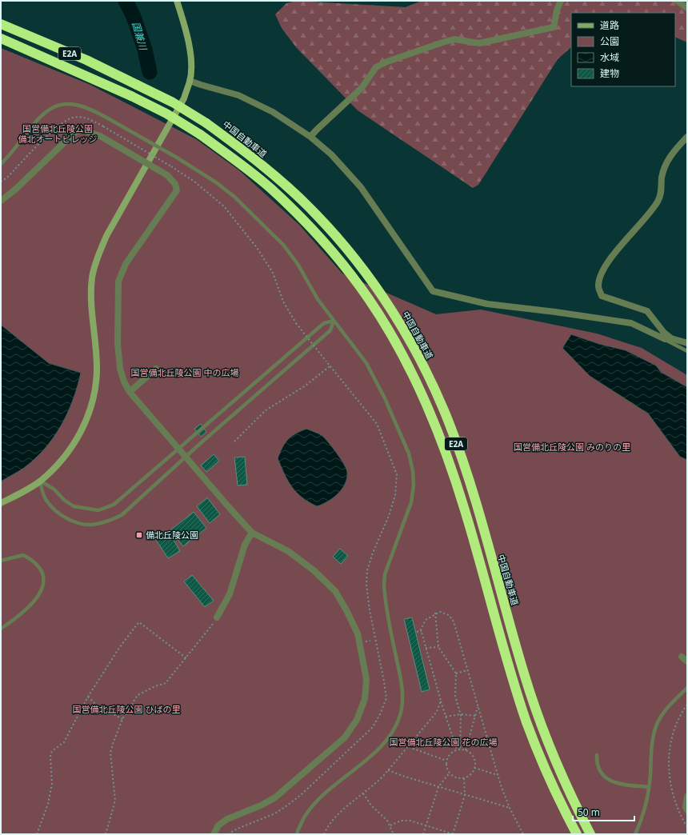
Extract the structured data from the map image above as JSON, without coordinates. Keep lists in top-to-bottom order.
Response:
{
  "streets": {
    "highway": ["E2A", "中国自動車道"]
  },
  "water": ["国兼川"],
  "parks": [
    "国営備北丘陵公園 備北オートビレッジ",
    "国営備北丘陵公園 中の広場",
    "国営備北丘陵公園 みのりの里",
    "国営備北丘陵公園 ひばの里",
    "国営備北丘陵公園 花の広場"
  ],
  "places": {
    "transit": ["備北丘陵公園"]
  },
  "legend": [
    "道路",
    "公園",
    "水域",
    "建物"
  ],
  "scale_bar": "50 m"
}
